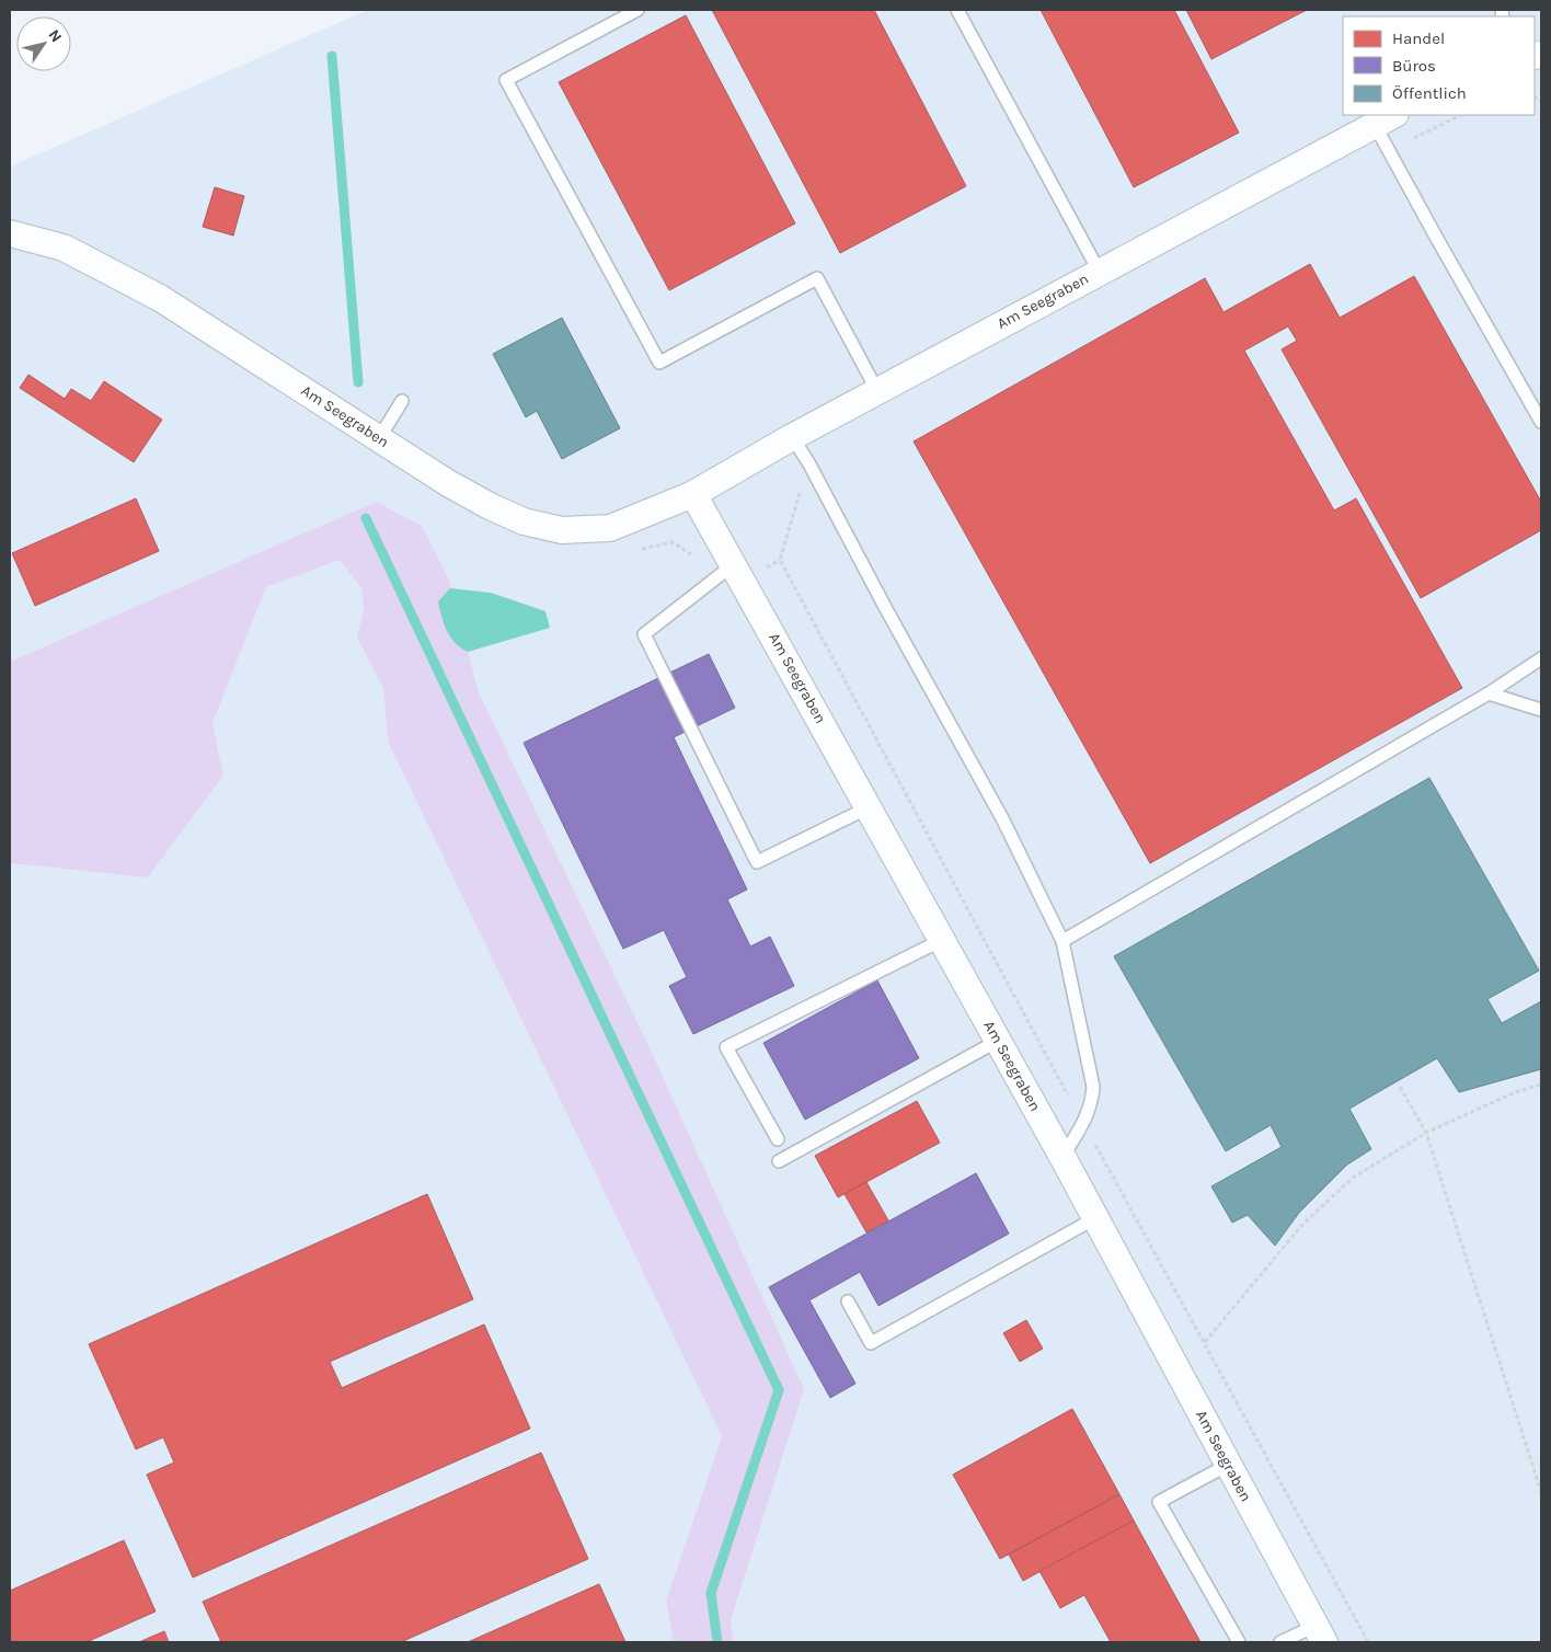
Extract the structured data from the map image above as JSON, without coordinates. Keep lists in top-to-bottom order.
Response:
{
  "streets": {
    "street": ["Am Seegraben"]
  },
  "legend": ["Handel", "Büros", "Öffentlich"],
  "north": "top right"
}
